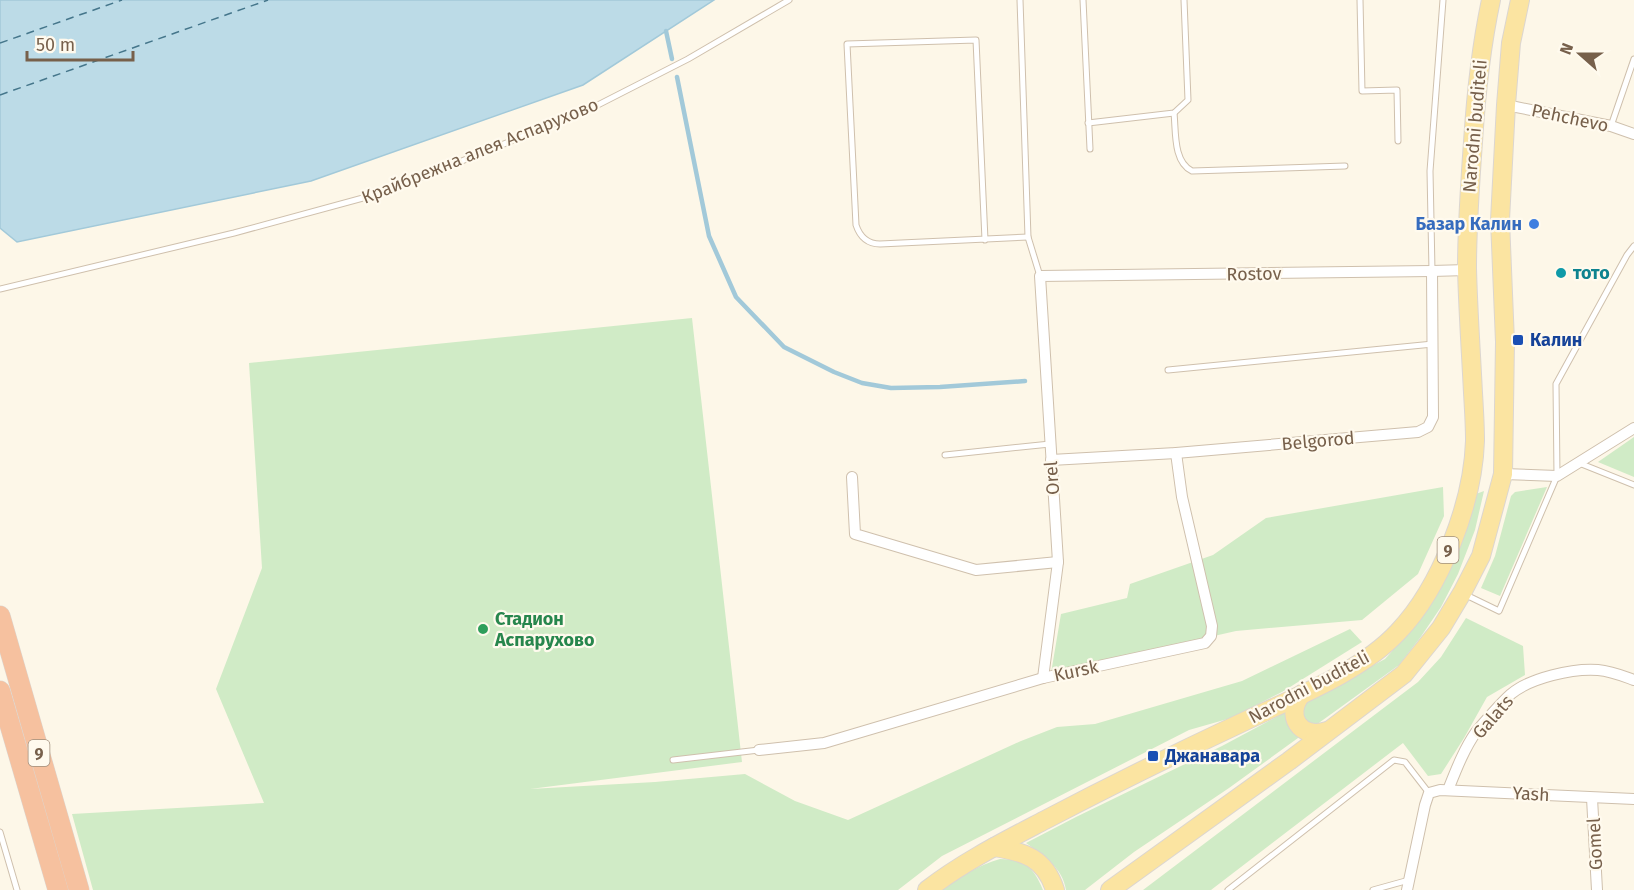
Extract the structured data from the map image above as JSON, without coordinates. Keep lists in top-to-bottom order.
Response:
{
  "streets": {
    "highway": ["9"],
    "main road": ["Narodni buditeli"],
    "street": [
      "Pehchevo",
      "Rostov",
      "Belgorod",
      "Orel",
      "Kursk",
      "Galats",
      "Yash",
      "Gomel"
    ],
    "lane": ["Крайбрежна алея Аспарухово"]
  },
  "crossings": [
    ["Pehchevo", "Narodni buditeli"],
    ["Narodni buditeli", "Rostov"],
    ["Rostov", "Belgorod"],
    ["Rostov", "Orel"],
    ["Belgorod", "Orel"],
    ["Belgorod", "Kursk"],
    ["Orel", "Kursk"],
    ["Galats", "Yash"],
    ["Yash", "Gomel"]
  ],
  "places": {
    "other": ["Базар Калин", "тото", "Стадион Аспарухово"],
    "transit": ["Калин", "Джанавара"]
  },
  "scale_bar": "50 m",
  "north": "left"
}
